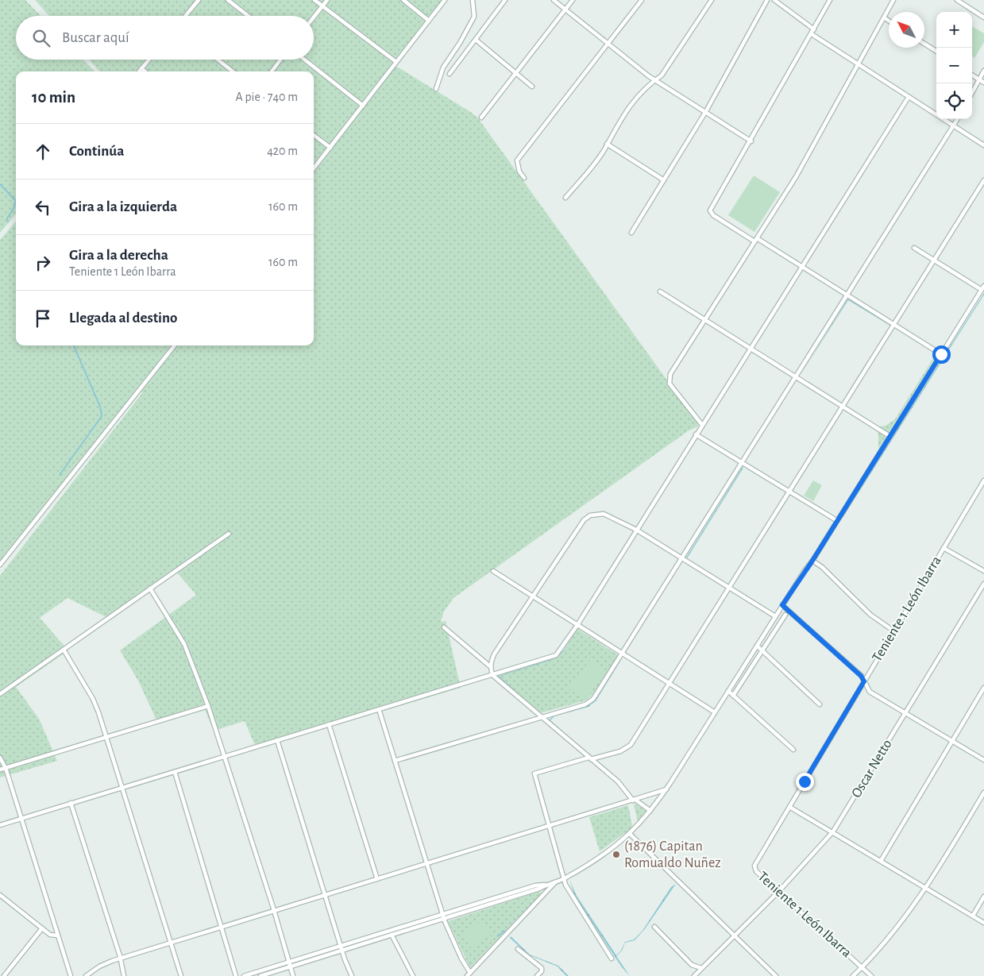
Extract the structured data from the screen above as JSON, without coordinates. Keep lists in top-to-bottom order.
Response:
{
  "streets": {
    "street": ["Teniente 1 León Ibarra", "Oscar Netto"]
  },
  "crossings": [
    ["Teniente 1 León Ibarra", "Oscar Netto"]
  ],
  "places": ["(1876) Capitan Romualdo Nuñez"],
  "north": "top left",
  "page": {
    "map_buttons": ["+", "−"],
    "search": "Buscar aquí",
    "heading": ["10 min", "A pie · 740 m"],
    "list": [
      ["Continúa", "420 m"],
      ["Gira a la izquierda", "160 m"],
      ["Gira a la derecha", "Teniente 1 León Ibarra", "160 m"],
      "Llegada al destino"
    ]
  }
}
